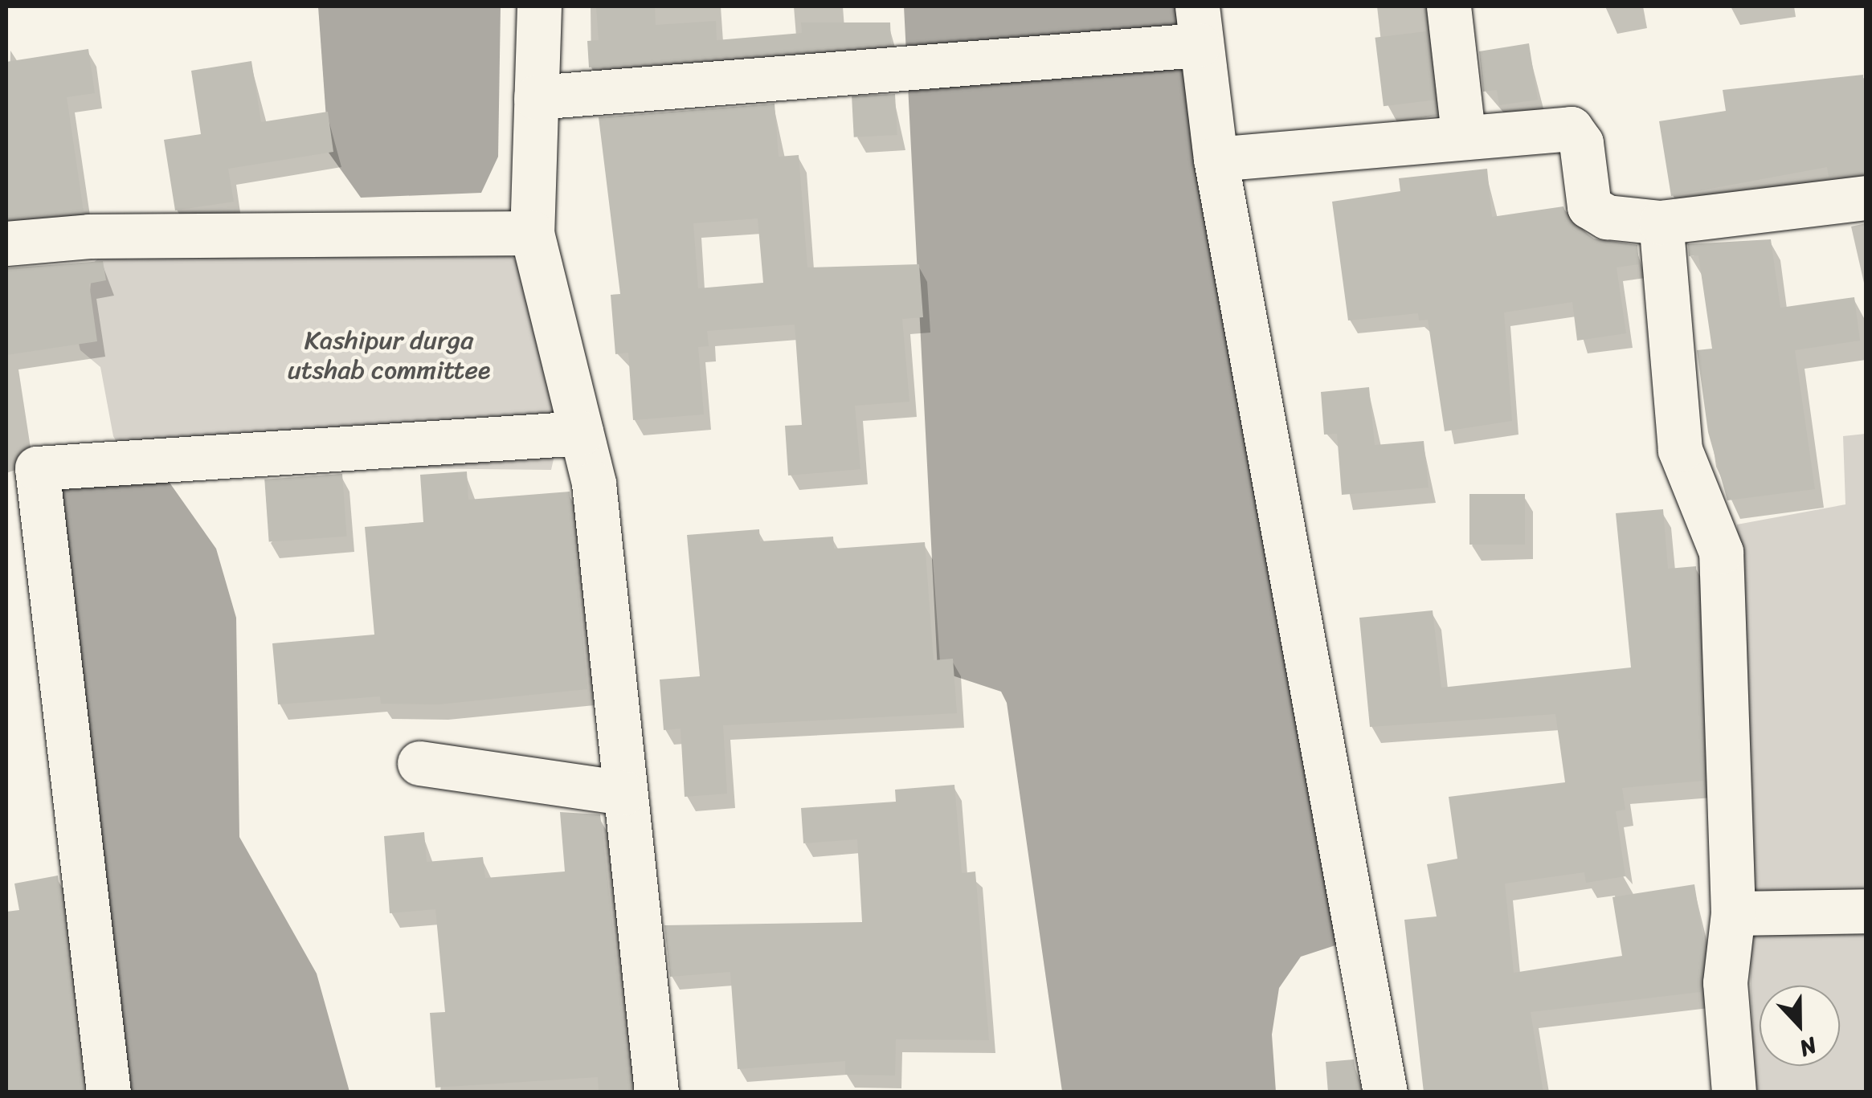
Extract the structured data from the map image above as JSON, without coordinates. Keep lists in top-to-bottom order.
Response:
{
  "parks": ["Kashipur durga utshab committee"],
  "north": "bottom"
}
